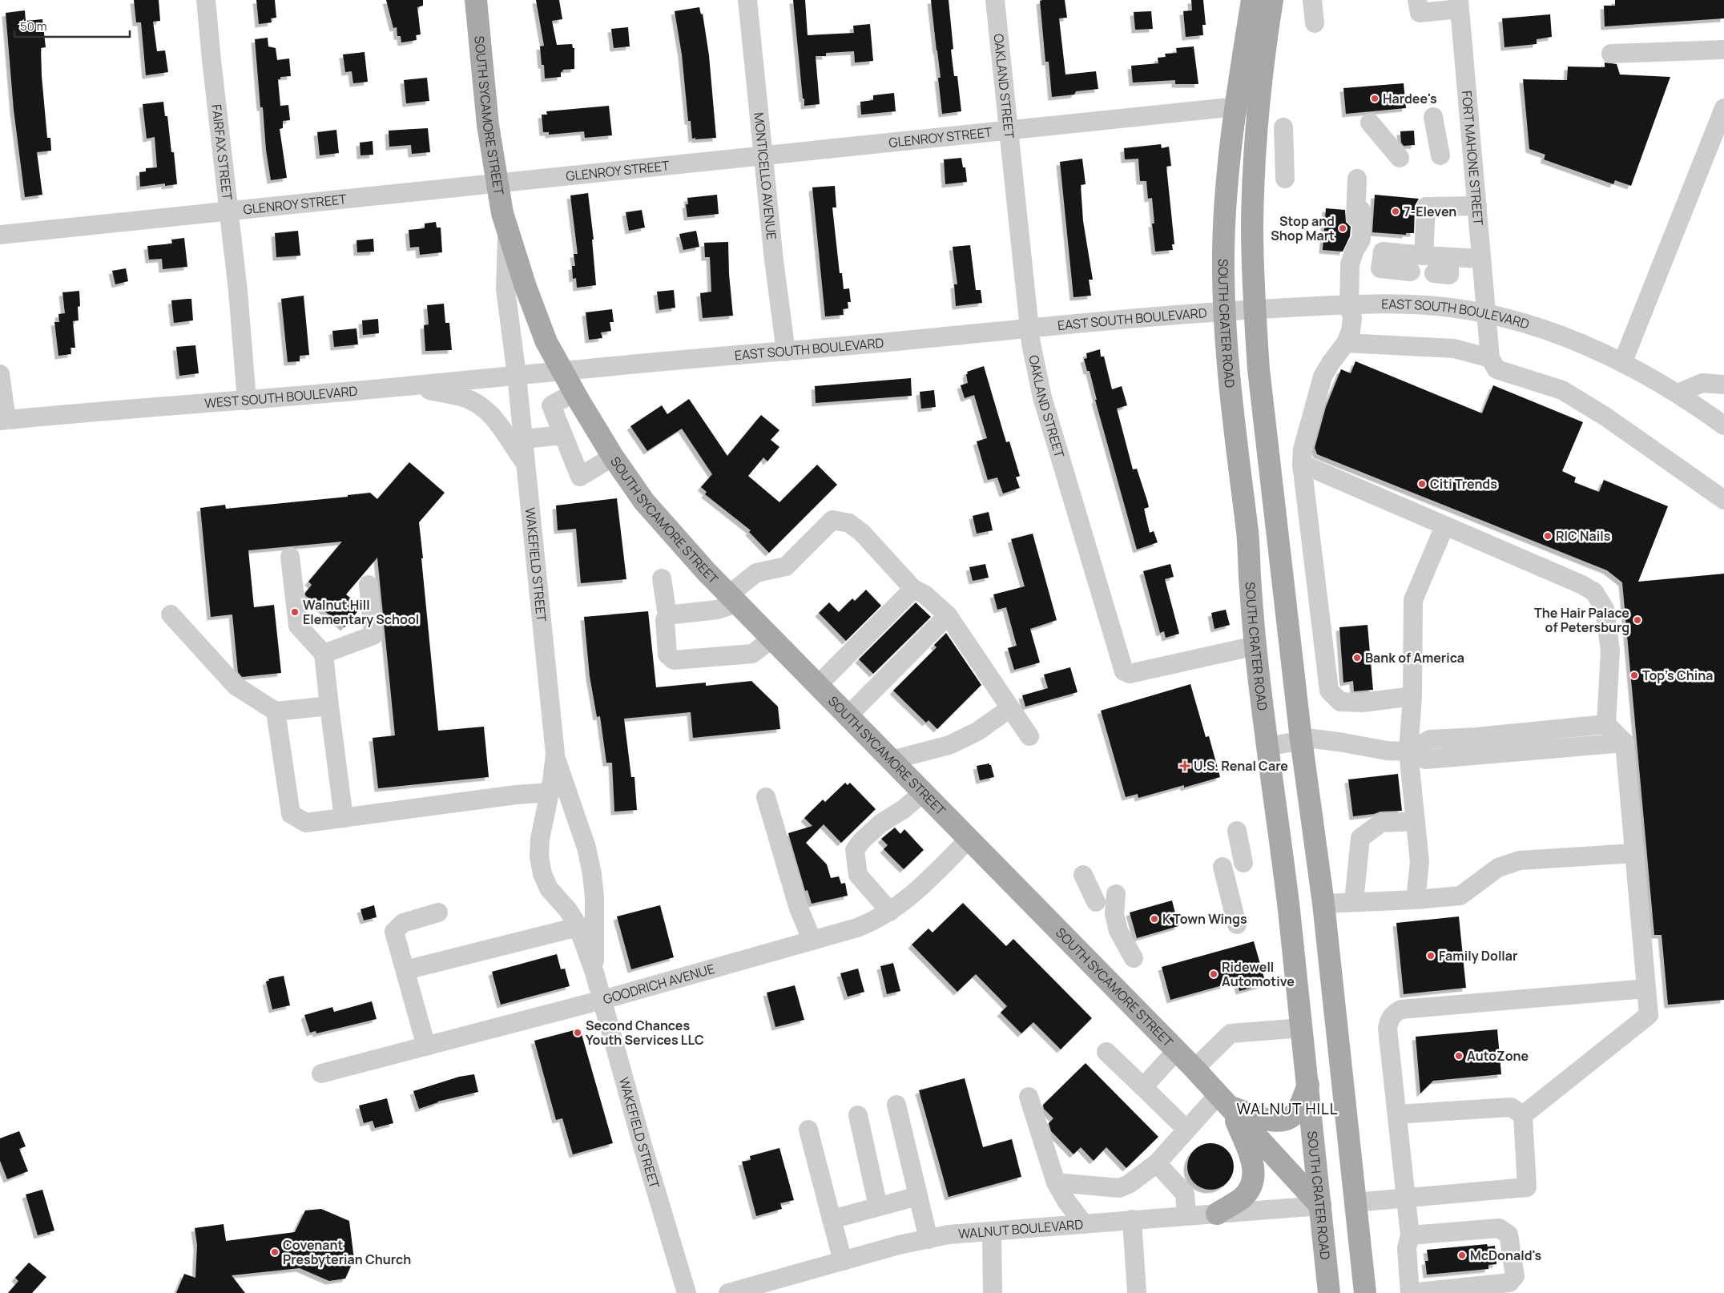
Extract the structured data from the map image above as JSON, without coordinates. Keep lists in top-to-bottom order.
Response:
{
  "streets": {
    "main road": ["SOUTH SYCAMORE STREET", "SOUTH CRATER ROAD"],
    "street": [
      "OAKLAND STREET",
      "GLENROY STREET",
      "FAIRFAX STREET",
      "FORT MAHONE STREET",
      "MONTICELLO AVENUE",
      "EAST SOUTH BOULEVARD",
      "WEST SOUTH BOULEVARD",
      "WAKEFIELD STREET",
      "GOODRICH AVENUE",
      "WALNUT BOULEVARD"
    ]
  },
  "crossings": [
    ["OAKLAND STREET", "GLENROY STREET"],
    ["OAKLAND STREET", "EAST SOUTH BOULEVARD"],
    ["OAKLAND STREET", "SOUTH CRATER ROAD"],
    ["SOUTH SYCAMORE STREET", "GLENROY STREET"],
    ["SOUTH SYCAMORE STREET", "EAST SOUTH BOULEVARD"],
    ["SOUTH SYCAMORE STREET", "SOUTH CRATER ROAD"],
    ["SOUTH SYCAMORE STREET", "WEST SOUTH BOULEVARD"],
    ["SOUTH SYCAMORE STREET", "WAKEFIELD STREET"],
    ["SOUTH SYCAMORE STREET", "GOODRICH AVENUE"],
    ["SOUTH SYCAMORE STREET", "WALNUT BOULEVARD"],
    ["GLENROY STREET", "FAIRFAX STREET"],
    ["GLENROY STREET", "MONTICELLO AVENUE"],
    ["GLENROY STREET", "SOUTH CRATER ROAD"],
    ["FAIRFAX STREET", "WEST SOUTH BOULEVARD"],
    ["FORT MAHONE STREET", "EAST SOUTH BOULEVARD"],
    ["MONTICELLO AVENUE", "EAST SOUTH BOULEVARD"],
    ["EAST SOUTH BOULEVARD", "SOUTH CRATER ROAD"],
    ["EAST SOUTH BOULEVARD", "WEST SOUTH BOULEVARD"],
    ["SOUTH CRATER ROAD", "WALNUT BOULEVARD"],
    ["WEST SOUTH BOULEVARD", "WAKEFIELD STREET"],
    ["WAKEFIELD STREET", "GOODRICH AVENUE"]
  ],
  "districts": ["WALNUT HILL"],
  "places": {
    "other": [
      "Hardee's",
      "7-Eleven",
      "Stop and Shop Mart",
      "Citi Trends",
      "RIC Nails",
      "Walnut Hill Elementary School",
      "The Hair Palace of Petersburg",
      "Bank of America",
      "Top’s China",
      "K Town Wings",
      "Family Dollar",
      "Ridewell Automotive",
      "Second Chances Youth Services LLC",
      "AutoZone",
      "Covenant Presbyterian Church",
      "McDonald's"
    ],
    "health": ["U.S. Renal Care"]
  },
  "scale_bar": "50 m"
}
